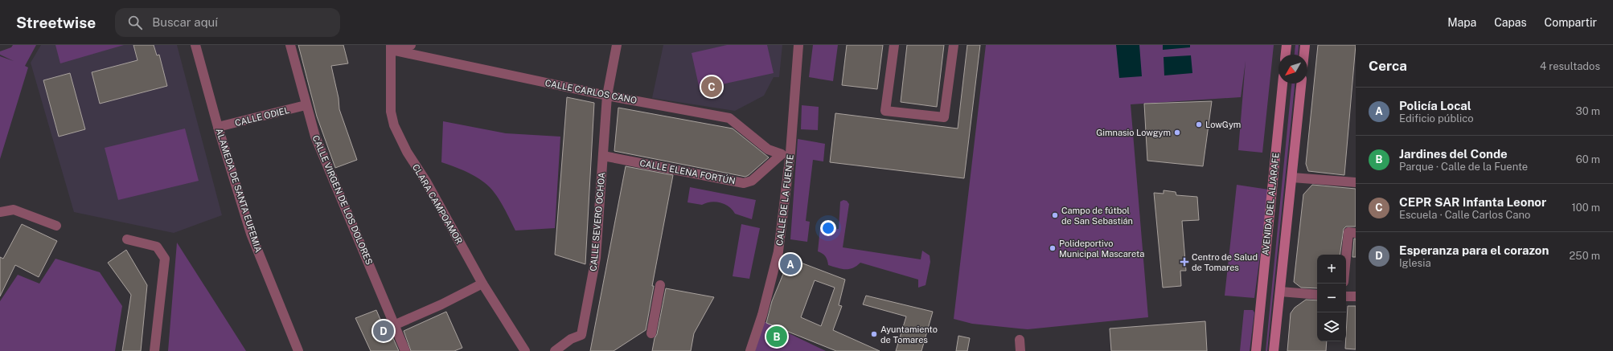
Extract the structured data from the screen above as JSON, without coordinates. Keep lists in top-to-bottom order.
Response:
{
  "streets": {
    "main road": ["AVENIDA DEL ALJARAFE"],
    "street": [
      "CALLE CARLOS CANO",
      "CALLE ODIEL",
      "CALLE ELENA FORTÚN",
      "ALAMEDA DE SANTA EUFEMIA",
      "CALLE VIRGEN DE LOS DOLORES",
      "CALLE DE LA FUENTE",
      "CLARA CAMPOAMOR",
      "CALLE SEVERO OCHOA"
    ]
  },
  "crossings": [
    ["CALLE CARLOS CANO", "CALLE ELENA FORTÚN"],
    ["CALLE CARLOS CANO", "CALLE DE LA FUENTE"],
    ["CALLE CARLOS CANO", "CLARA CAMPOAMOR"],
    ["CALLE CARLOS CANO", "CALLE SEVERO OCHOA"],
    ["CALLE ODIEL", "ALAMEDA DE SANTA EUFEMIA"],
    ["CALLE ODIEL", "CALLE VIRGEN DE LOS DOLORES"],
    ["CALLE ELENA FORTÚN", "CALLE DE LA FUENTE"],
    ["CALLE ELENA FORTÚN", "CALLE SEVERO OCHOA"]
  ],
  "places": {
    "other": [
      "LowGym",
      "Gimnasio Lowgym",
      "Campo de fútbol de San Sebastián",
      "Polideportivo Municipal Mascareta",
      "Ayuntamiento de Tomares"
    ],
    "health": ["Centro de Salud de Tomares"]
  },
  "north": "bottom left",
  "page": {
    "header": "Streetwise",
    "search": "Buscar aquí",
    "nav": ["Mapa", "Capas", "Compartir"],
    "heading": ["Cerca", "4 resultados"],
    "pins": [
      "C",
      "A",
      "D",
      "B"
    ],
    "list": [
      {
        "mark": "A",
        "name": "Policía Local",
        "note": "Edificio público",
        "value": "30 m"
      },
      {
        "mark": "B",
        "name": "Jardines del Conde",
        "note": "Parque · Calle de la Fuente",
        "value": "60 m"
      },
      {
        "mark": "C",
        "name": "CEPR SAR Infanta Leonor",
        "note": "Escuela · Calle Carlos Cano",
        "value": "100 m"
      },
      {
        "mark": "D",
        "name": "Esperanza para el corazon",
        "note": "Iglesia",
        "value": "250 m"
      }
    ],
    "map_buttons": ["+", "−"]
  }
}
